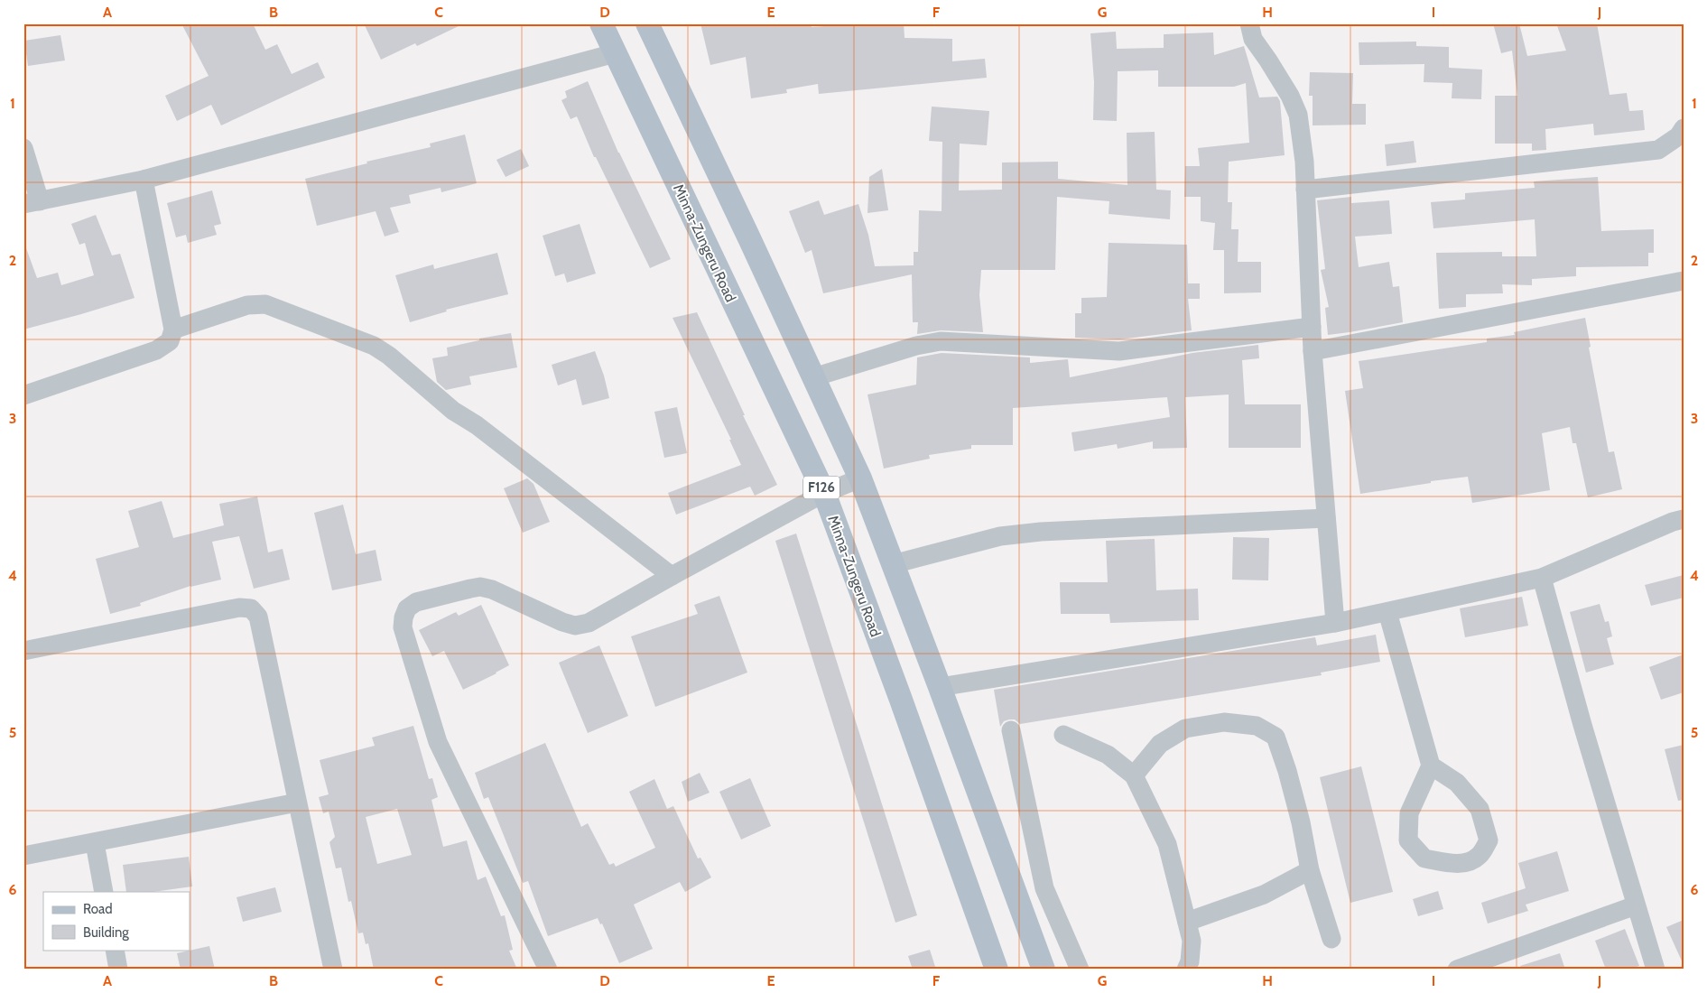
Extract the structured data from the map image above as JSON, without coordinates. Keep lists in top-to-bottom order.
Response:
{
  "streets": {
    "main road": ["Minna-Zungeru Road", "F126"]
  },
  "legend": ["Road", "Building"],
  "grid": {
    "columns": [
      "A",
      "B",
      "C",
      "D",
      "E",
      "F",
      "G",
      "H",
      "I",
      "J"
    ],
    "rows": [
      "1",
      "2",
      "3",
      "4",
      "5",
      "6"
    ]
  }
}
